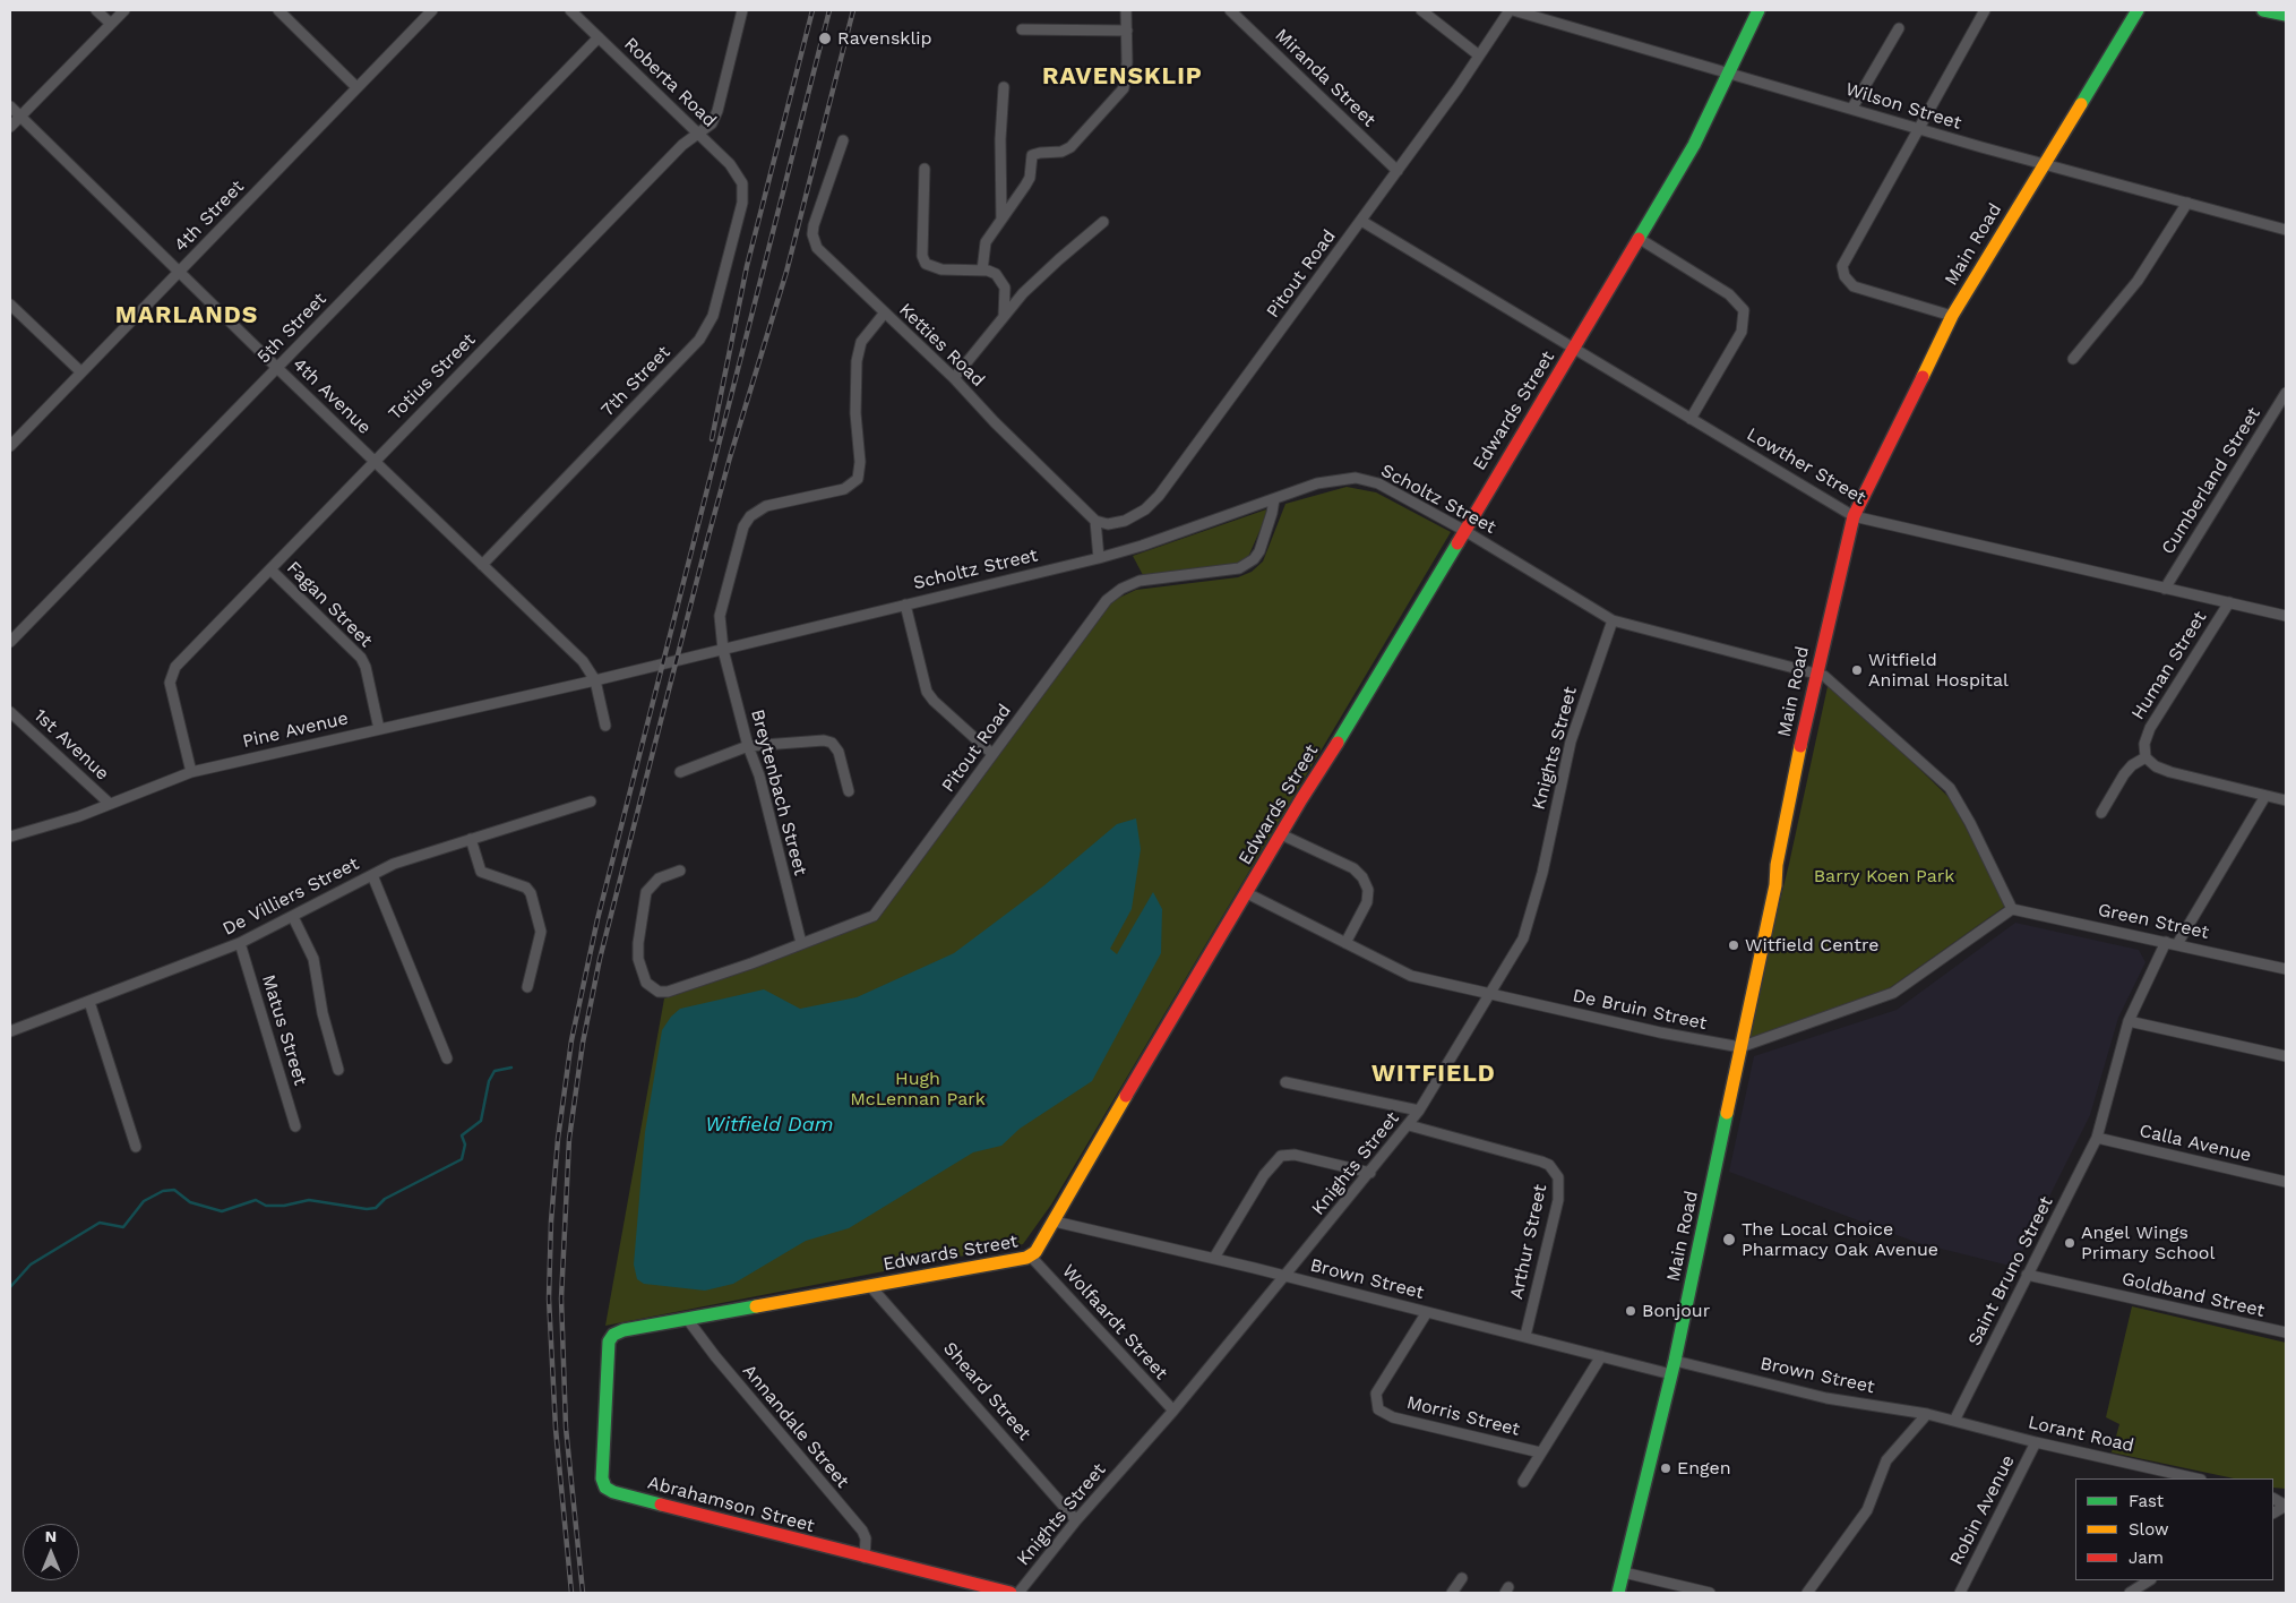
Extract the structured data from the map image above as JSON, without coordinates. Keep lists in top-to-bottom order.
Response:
{
  "streets": {
    "main road": ["Main Road", "Edwards Street", "Abrahamson Street"],
    "street": [
      "Miranda Street",
      "Roberta Road",
      "Wilson Street",
      "4th Street",
      "Pitout Road",
      "5th Street",
      "Ketties Road",
      "Totius Street",
      "7th Street",
      "4th Avenue",
      "Lowther Street",
      "Cumberland Street",
      "Scholtz Street",
      "Fagan Street",
      "Human Street",
      "Pine Avenue",
      "1st Avenue",
      "Knights Street",
      "Breytenbach Street",
      "De Villiers Street",
      "Green Street",
      "De Bruin Street",
      "Matus Street",
      "Calla Avenue",
      "Arthur Street",
      "Saint Bruno Street",
      "Brown Street",
      "Goldband Street",
      "Wolfaardt Street",
      "Sheard Street",
      "Morris Street",
      "Annandale Street",
      "Lorant Road",
      "Robin Avenue"
    ]
  },
  "crossings": [
    ["Miranda Street", "Pitout Road"],
    ["Roberta Road", "5th Street"],
    ["Roberta Road", "Totius Street"],
    ["Roberta Road", "7th Street"],
    ["Wilson Street", "Main Road"],
    ["Wilson Street", "Pitout Road"],
    ["Wilson Street", "Edwards Street"],
    ["4th Street", "4th Avenue"],
    ["Main Road", "Lowther Street"],
    ["Main Road", "Scholtz Street"],
    ["Main Road", "De Bruin Street"],
    ["Main Road", "Brown Street"],
    ["Pitout Road", "Ketties Road"],
    ["Pitout Road", "Lowther Street"],
    ["Pitout Road", "Scholtz Street"],
    ["Pitout Road", "Breytenbach Street"],
    ["5th Street", "4th Avenue"],
    ["Ketties Road", "Breytenbach Street"],
    ["Totius Street", "4th Avenue"],
    ["Totius Street", "Fagan Street"],
    ["Totius Street", "Pine Avenue"],
    ["7th Street", "4th Avenue"],
    ["4th Avenue", "Scholtz Street"],
    ["4th Avenue", "Pine Avenue"],
    ["Edwards Street", "Lowther Street"],
    ["Edwards Street", "Scholtz Street"],
    ["Edwards Street", "De Bruin Street"],
    ["Edwards Street", "Brown Street"],
    ["Edwards Street", "Wolfaardt Street"],
    ["Edwards Street", "Sheard Street"],
    ["Edwards Street", "Annandale Street"],
    ["Edwards Street", "Abrahamson Street"],
    ["Lowther Street", "Cumberland Street"],
    ["Lowther Street", "Human Street"],
    ["Scholtz Street", "Pine Avenue"],
    ["Scholtz Street", "Knights Street"],
    ["Scholtz Street", "Breytenbach Street"],
    ["Scholtz Street", "Green Street"],
    ["Fagan Street", "Pine Avenue"],
    ["Pine Avenue", "1st Avenue"],
    ["Knights Street", "De Bruin Street"],
    ["Knights Street", "Arthur Street"],
    ["Knights Street", "Brown Street"],
    ["Knights Street", "Wolfaardt Street"],
    ["Knights Street", "Sheard Street"],
    ["De Villiers Street", "Matus Street"],
    ["Green Street", "Saint Bruno Street"],
    ["Calla Avenue", "Saint Bruno Street"],
    ["Arthur Street", "Brown Street"],
    ["Saint Bruno Street", "Brown Street"],
    ["Saint Bruno Street", "Goldband Street"],
    ["Saint Bruno Street", "Lorant Road"],
    ["Brown Street", "Morris Street"],
    ["Brown Street", "Lorant Road"],
    ["Annandale Street", "Abrahamson Street"],
    ["Lorant Road", "Robin Avenue"]
  ],
  "districts": ["RAVENSKLIP", "MARLANDS", "WITFIELD"],
  "water": ["Witfield Dam"],
  "parks": ["Barry Koen Park", "Hugh McLennan Park"],
  "places": [
    "Ravensklip",
    "Witfield Animal Hospital",
    "Witfield Centre",
    "The Local Choice Pharmacy Oak Avenue",
    "Angel Wings Primary School",
    "Bonjour",
    "Engen"
  ],
  "legend": ["Fast", "Slow", "Jam"],
  "north": "top"
}
